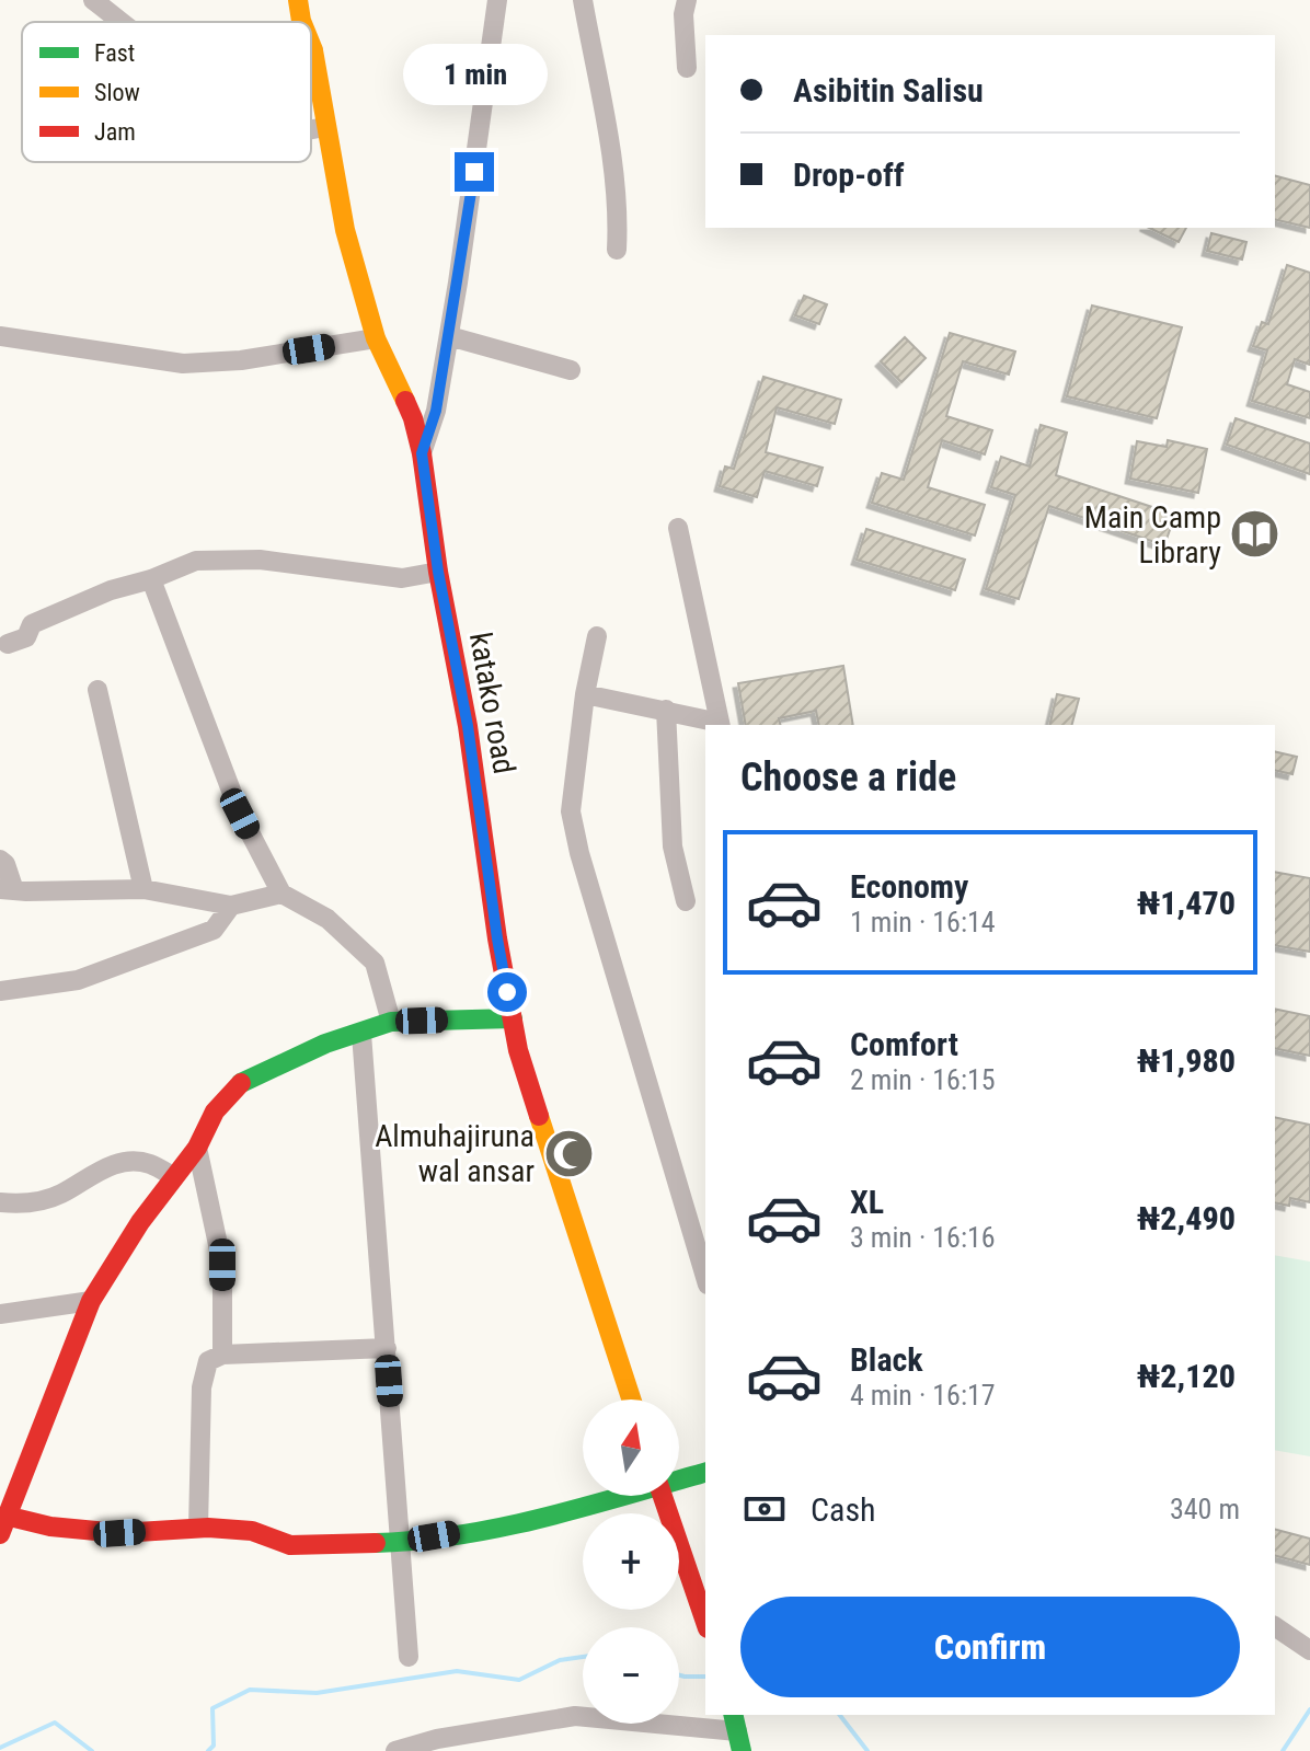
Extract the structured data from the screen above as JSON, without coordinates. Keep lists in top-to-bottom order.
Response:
{
  "streets": {
    "street": ["katako road"]
  },
  "places": {
    "library": ["Main Camp Library"],
    "mosque": ["Almuhajiruna wal ansar"]
  },
  "legend": ["Fast", "Slow", "Jam"],
  "north": "top",
  "page": {
    "banner": ["Asibitin Salisu", "Drop-off"],
    "bubble": "1 min",
    "heading": "Choose a ride",
    "list": [
      {
        "name": "Economy",
        "note": "1 min · 16:14",
        "value": "₦1,470"
      },
      {
        "name": "Comfort",
        "note": "2 min · 16:15",
        "value": "₦1,980"
      },
      {
        "name": "XL",
        "note": "3 min · 16:16",
        "value": "₦2,490"
      },
      {
        "name": "Black",
        "note": "4 min · 16:17",
        "value": "₦2,120"
      }
    ],
    "map_buttons": ["+", "−"],
    "pay": ["Cash", "340 m"],
    "buttons": "Confirm"
  }
}
